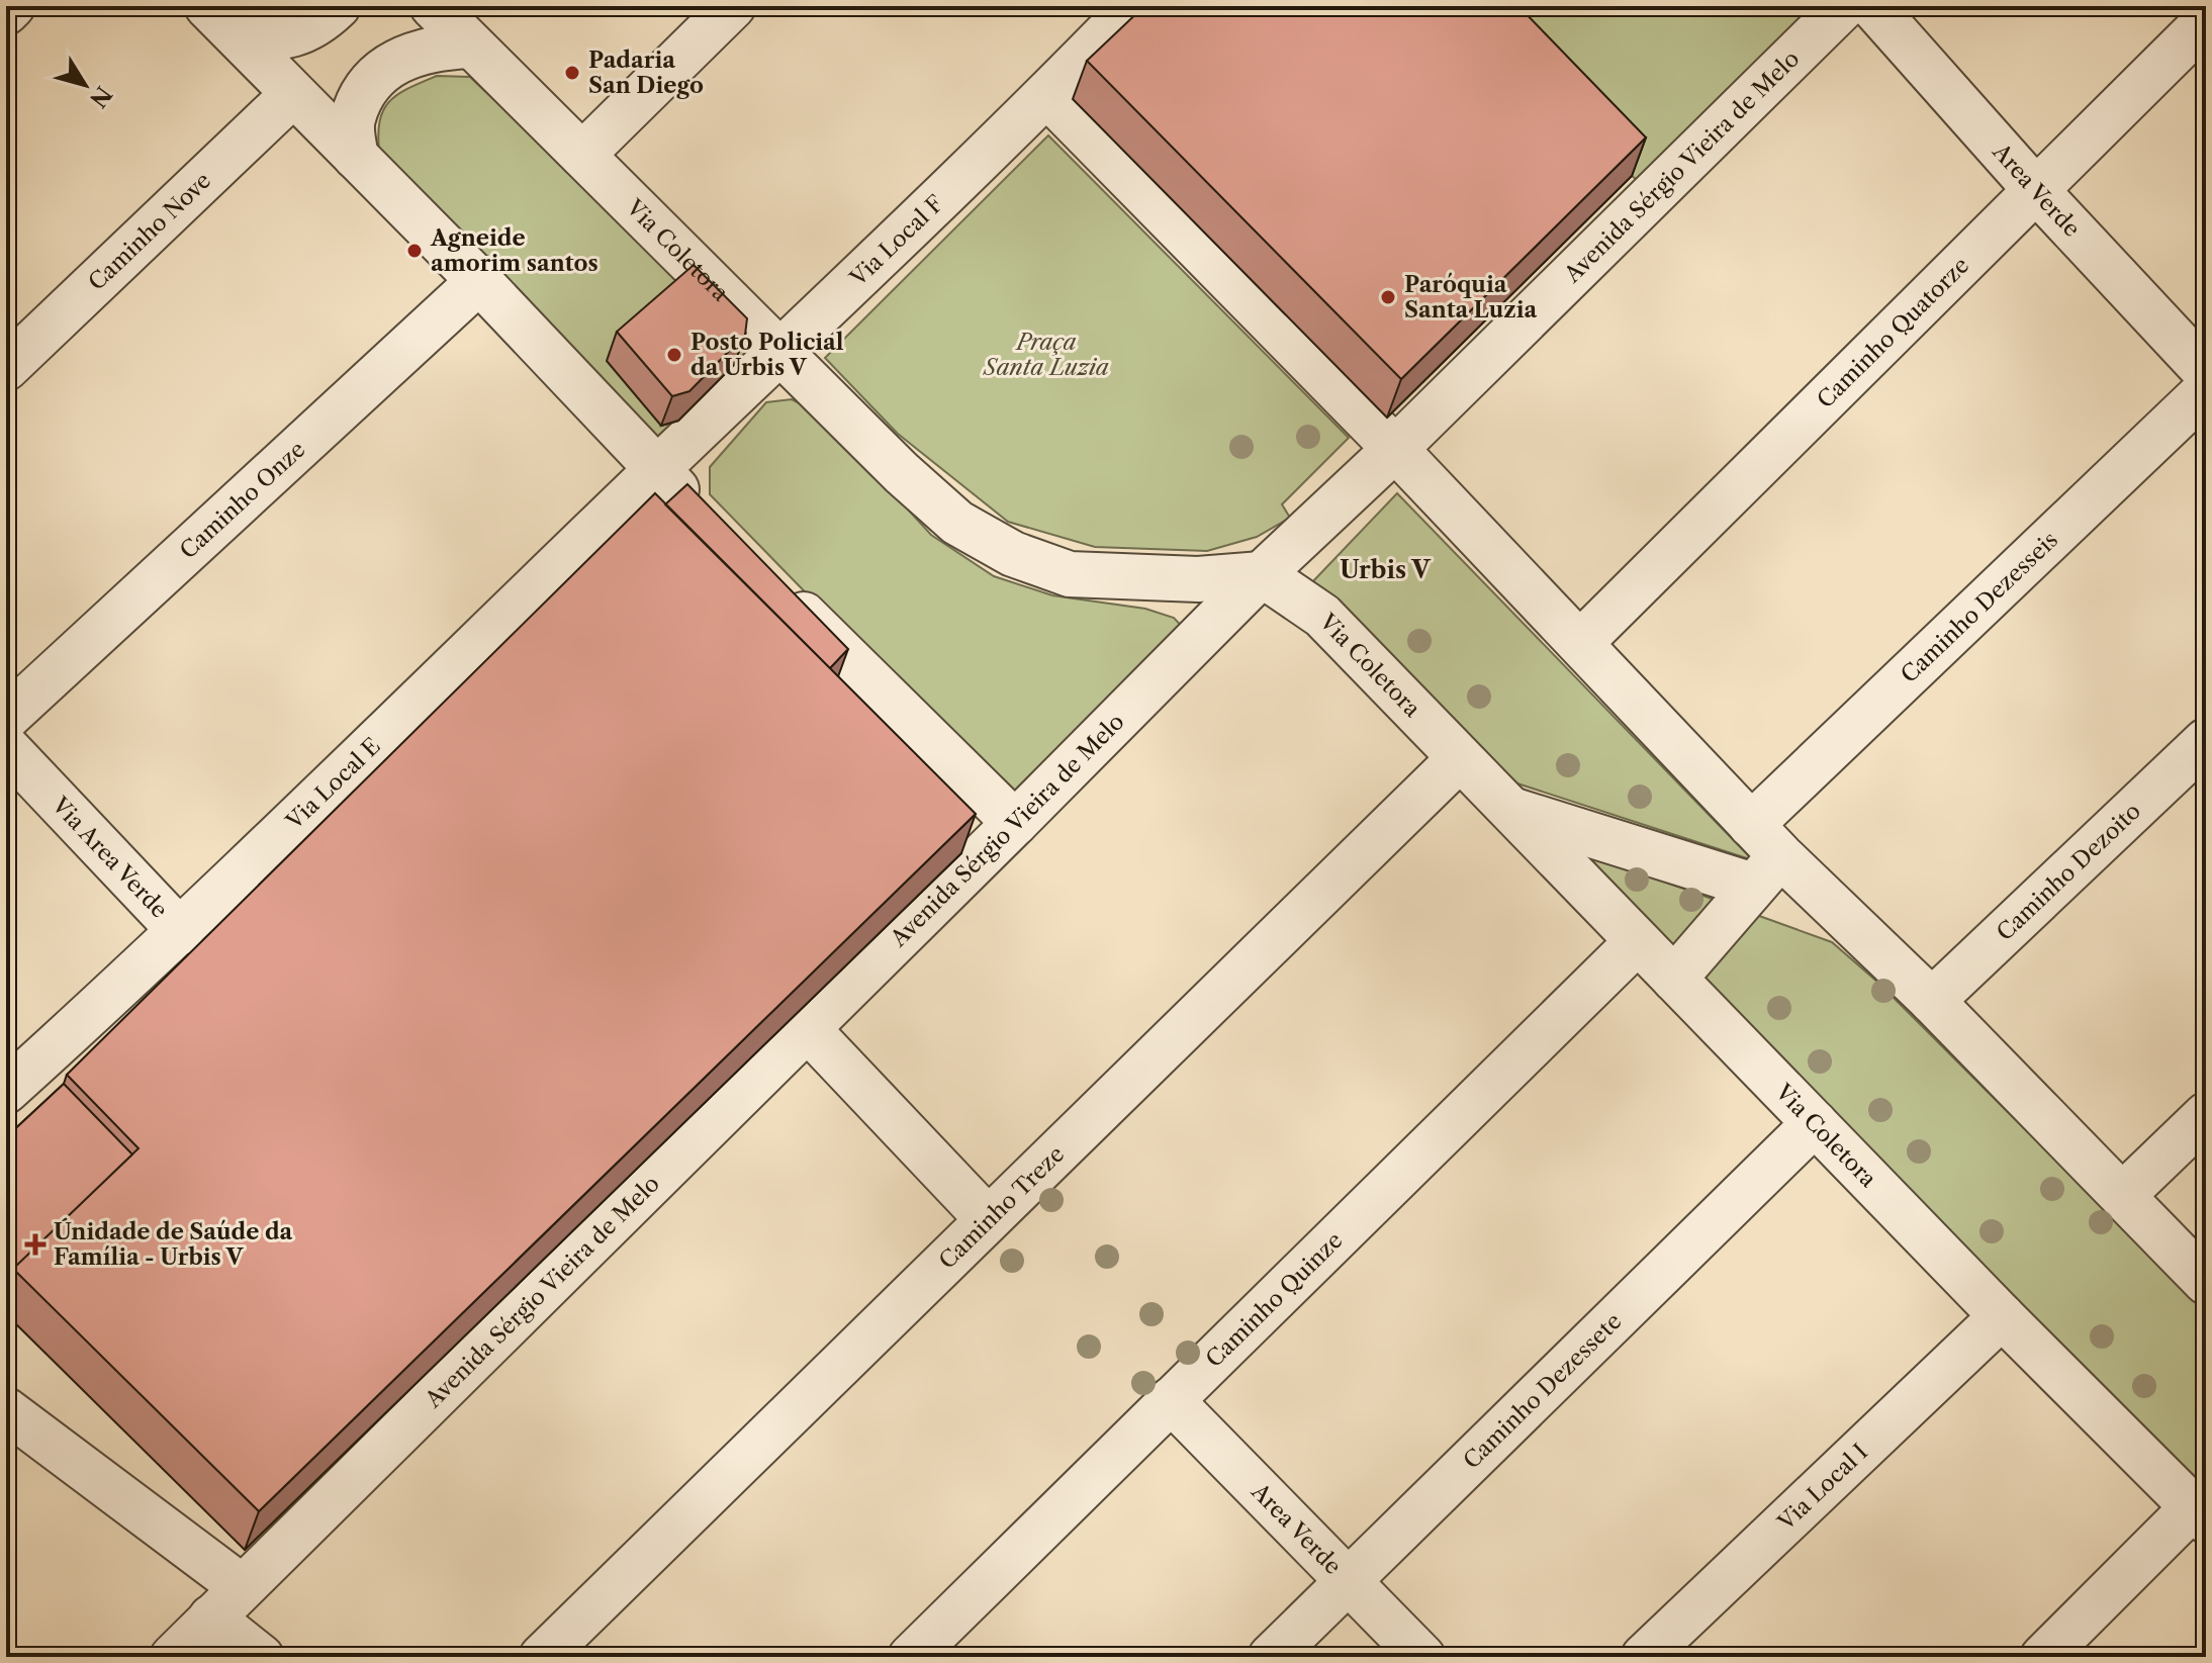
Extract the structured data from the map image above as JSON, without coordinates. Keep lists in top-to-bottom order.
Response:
{
  "streets": {
    "street": [
      "Avenida Sérgio Vieira de Melo",
      "Area Verde",
      "Caminho Nove",
      "Via Local F",
      "Via Coletora",
      "Caminho Quatorze",
      "Caminho Onze",
      "Caminho Dezesseis",
      "Via Local E",
      "Via Area Verde",
      "Caminho Dezoito",
      "Caminho Treze",
      "Caminho Quinze",
      "Caminho Dezessete",
      "Via Local I"
    ]
  },
  "crossings": [
    ["Avenida Sérgio Vieira de Melo", "Via Coletora"],
    ["Area Verde", "Caminho Quatorze"],
    ["Area Verde", "Caminho Quinze"],
    ["Area Verde", "Caminho Dezessete"],
    ["Via Local F", "Via Coletora"],
    ["Via Local F", "Via Local E"],
    ["Via Coletora", "Caminho Dezesseis"],
    ["Via Coletora", "Caminho Treze"],
    ["Via Coletora", "Caminho Quinze"],
    ["Via Coletora", "Caminho Dezessete"],
    ["Via Coletora", "Via Local I"],
    ["Via Local E", "Via Area Verde"]
  ],
  "districts": ["Urbis V"],
  "parks": ["Praça Santa Luzia"],
  "places": {
    "other": [
      "Padaria San Diego",
      "Agneide amorim santos",
      "Paróquia Santa Luzia",
      "Posto Policial da Urbis V"
    ],
    "health": ["Únidade de Saúde da Família - Urbis V"]
  },
  "north": "bottom right"
}
